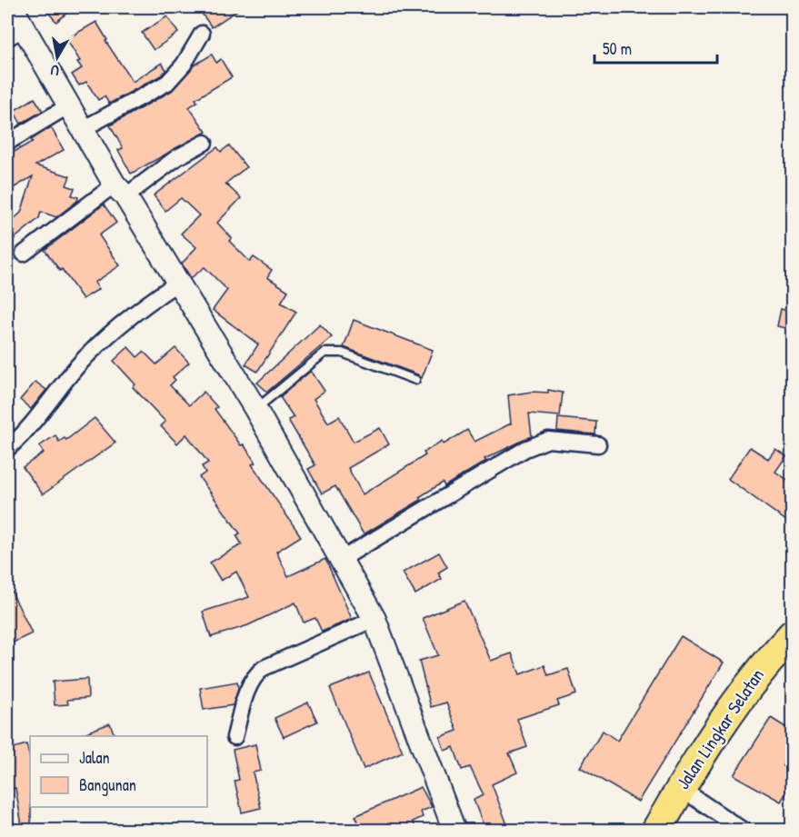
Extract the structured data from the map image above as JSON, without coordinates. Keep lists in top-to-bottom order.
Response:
{
  "streets": {
    "highway": ["Jalan Lingkar Selatan"]
  },
  "legend": ["Jalan", "Bangunan"],
  "scale_bar": "50 m",
  "north": "bottom"
}
